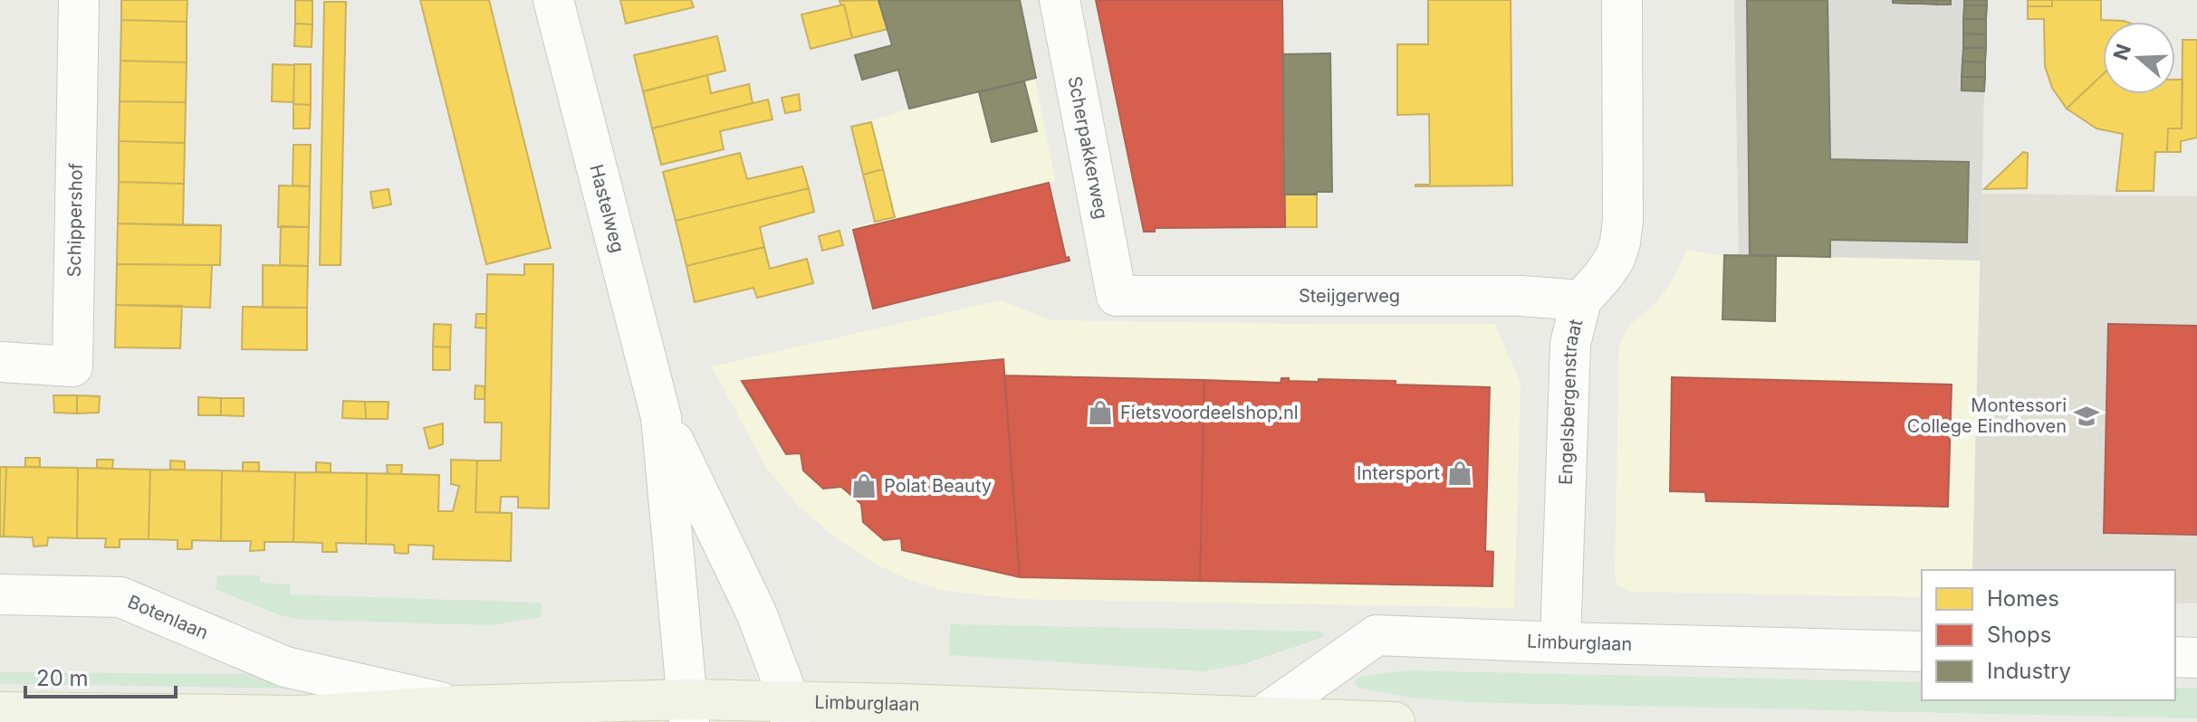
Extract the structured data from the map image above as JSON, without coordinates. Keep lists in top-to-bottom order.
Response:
{
  "streets": {
    "main road": ["Botenlaan", "Limburglaan"],
    "street": [
      "Scherpakkerweg",
      "Hastelweg",
      "Schippershof",
      "Steijgerweg",
      "Engelsbergenstraat"
    ]
  },
  "crossings": [
    ["Scherpakkerweg", "Steijgerweg"],
    ["Hastelweg", "Botenlaan"],
    ["Hastelweg", "Limburglaan"],
    ["Steijgerweg", "Engelsbergenstraat"],
    ["Engelsbergenstraat", "Limburglaan"],
    ["Botenlaan", "Limburglaan"]
  ],
  "places": {
    "shop": ["Fietsvoordeelshop.nl", "Intersport", "Polat Beauty"],
    "school or university": ["Montessori College Eindhoven"]
  },
  "legend": ["Homes", "Shops", "Industry"],
  "scale_bar": "20 m",
  "north": "left"
}
